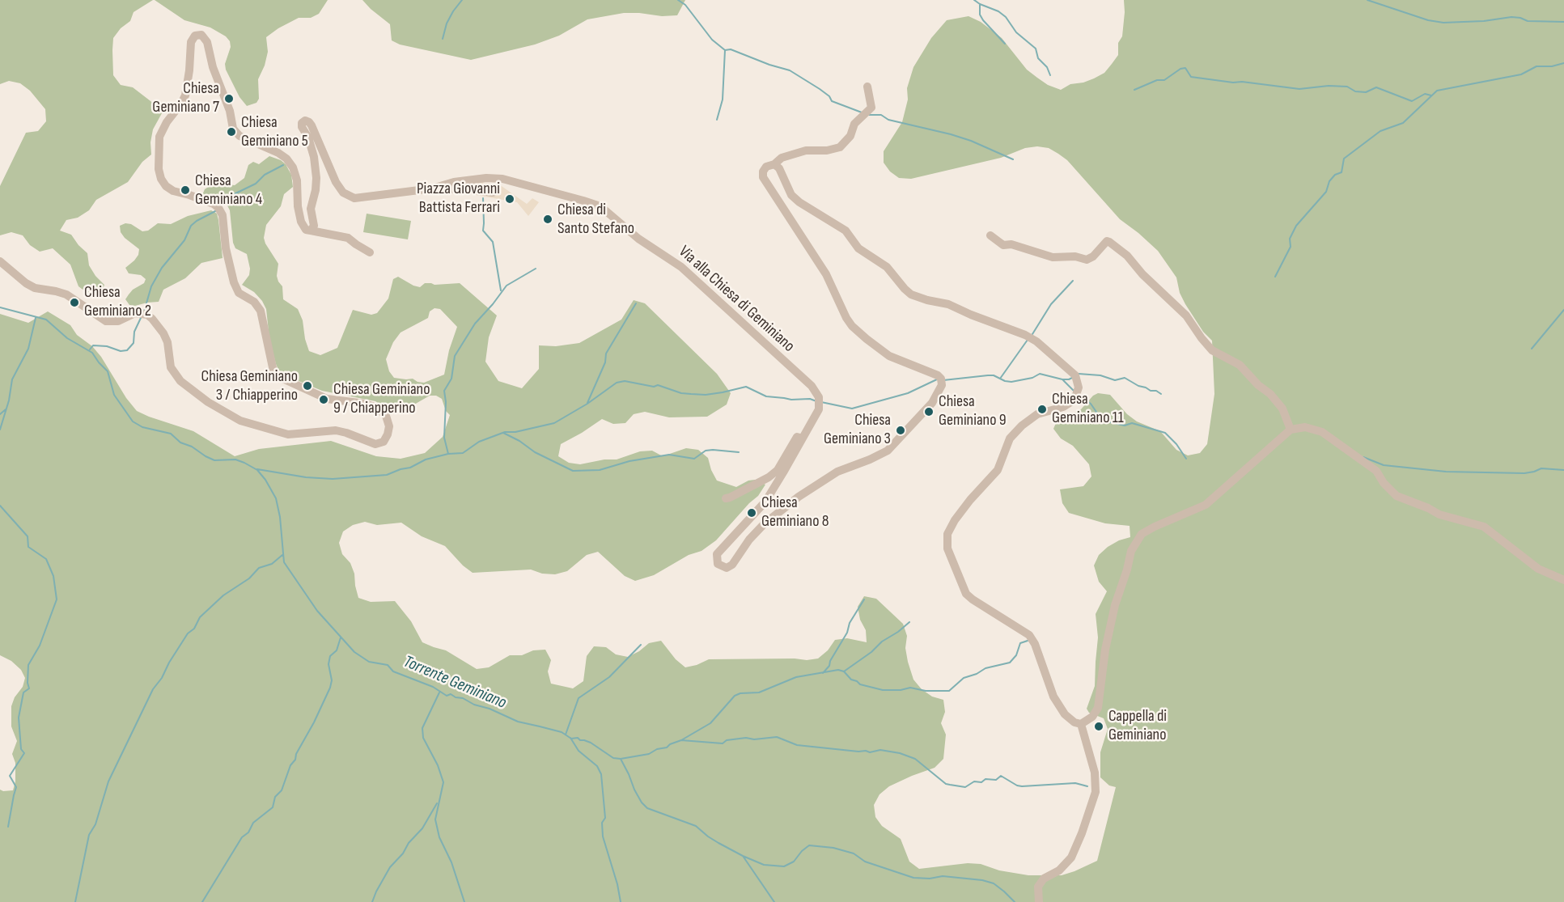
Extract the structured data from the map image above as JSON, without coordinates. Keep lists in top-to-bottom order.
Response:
{
  "streets": {
    "street": ["Via alla Chiesa di Geminiano"]
  },
  "water": ["Torrente Geminiano"],
  "places": [
    "Chiesa Geminiano 7",
    "Chiesa Geminiano 5",
    "Chiesa Geminiano 4",
    "Piazza Giovanni Battista Ferrari",
    "Chiesa di Santo Stefano",
    "Chiesa Geminiano 2",
    "Chiesa Geminiano 3 / Chiapperino",
    "Chiesa Geminiano 9 / Chiapperino",
    "Chiesa Geminiano 11",
    "Chiesa Geminiano 9",
    "Chiesa Geminiano 3",
    "Chiesa Geminiano 8",
    "Cappella di Geminiano"
  ]
}
